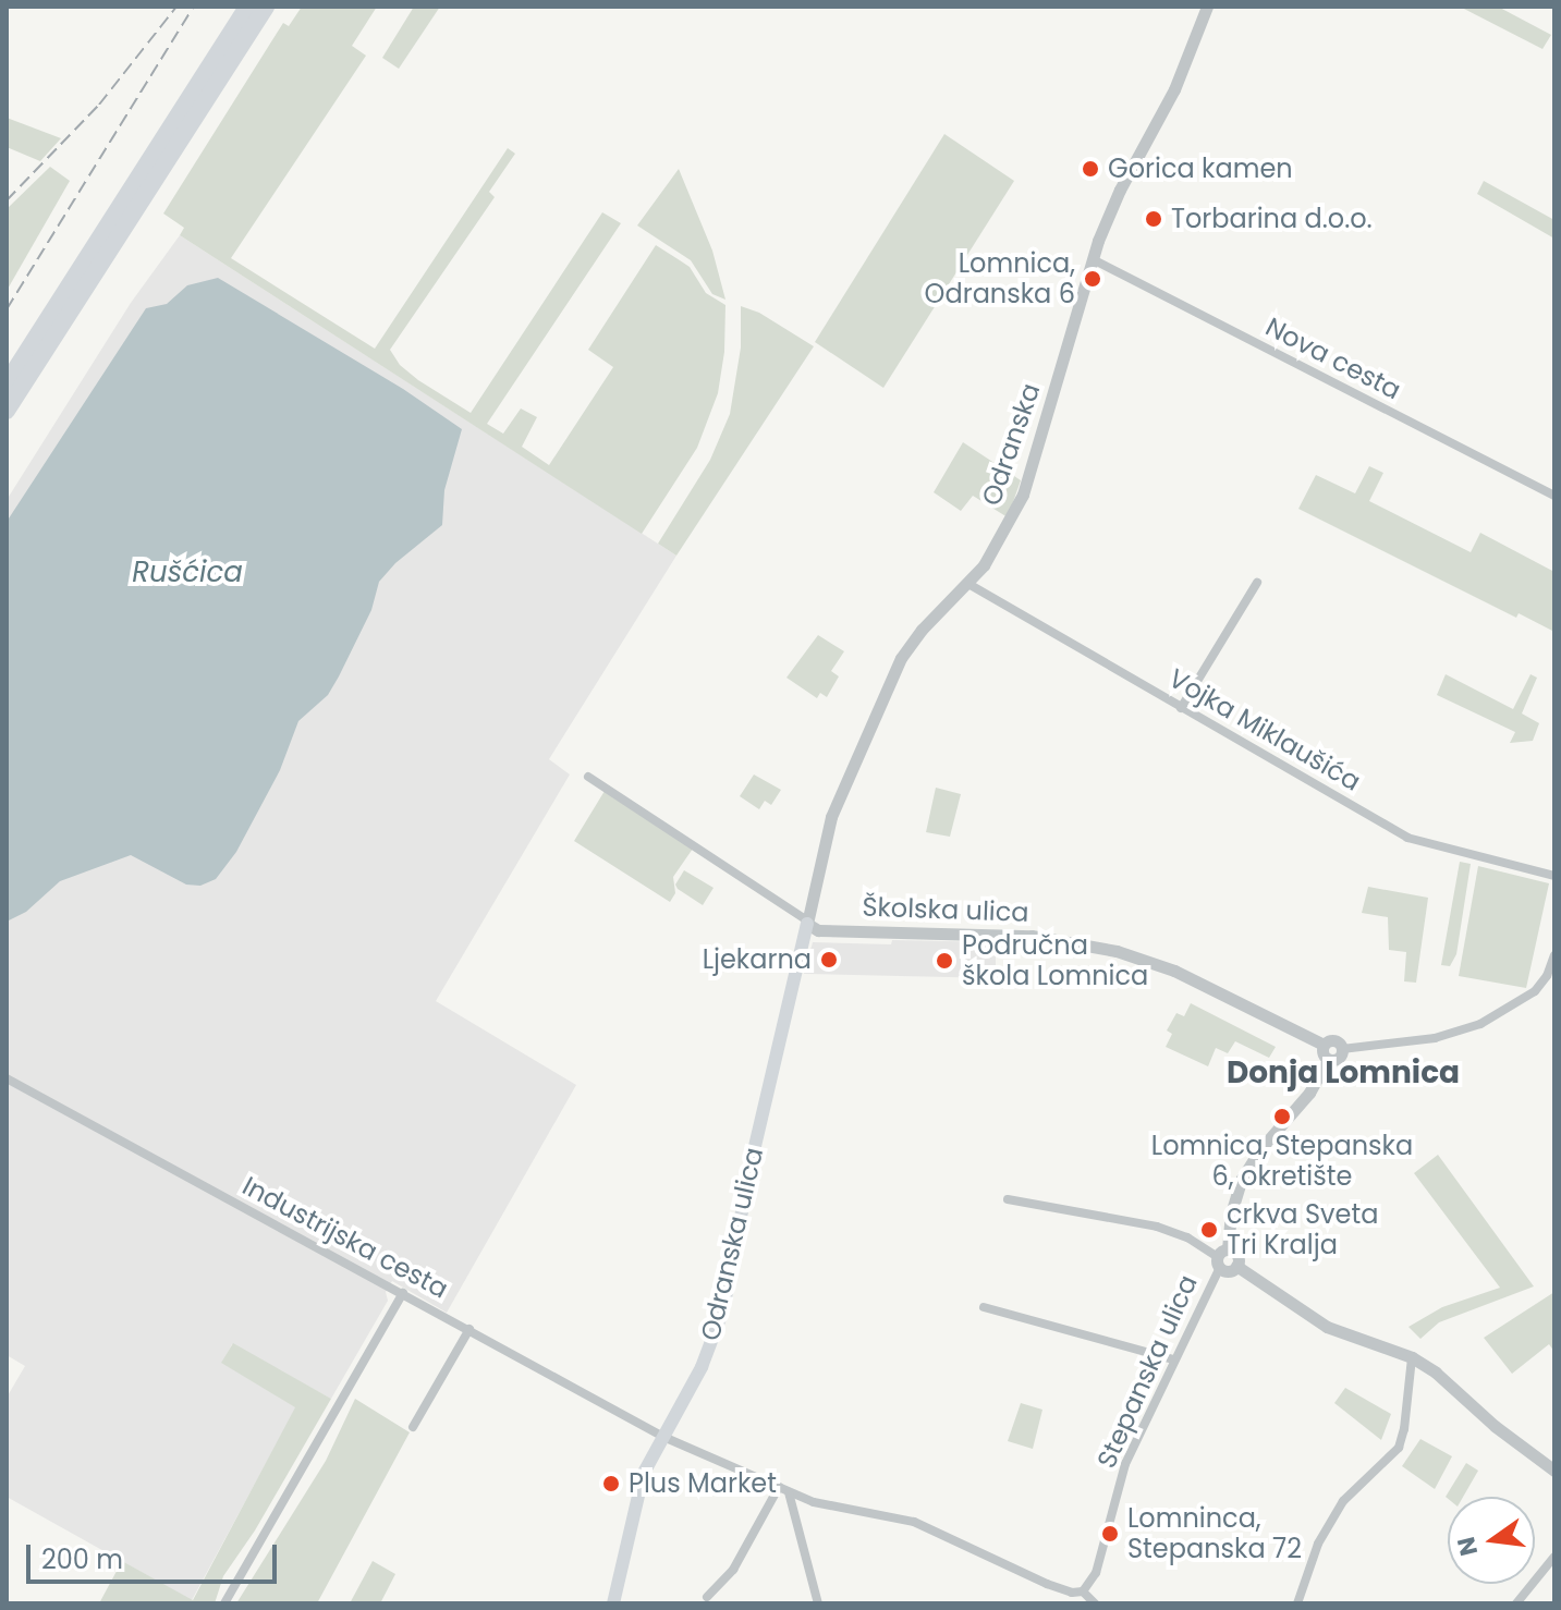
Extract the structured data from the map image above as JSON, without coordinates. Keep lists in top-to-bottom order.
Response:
{
  "streets": {
    "main road": ["Odranska ulica"],
    "street": [
      "Nova cesta",
      "Odranska",
      "Vojka Miklaušića",
      "Školska ulica",
      "Industrijska cesta",
      "Stepanska ulica"
    ]
  },
  "crossings": [
    ["Nova cesta", "Odranska"],
    ["Odranska", "Vojka Miklaušića"],
    ["Odranska", "Školska ulica"],
    ["Odranska", "Odranska ulica"],
    ["Školska ulica", "Odranska ulica"],
    ["Industrijska cesta", "Odranska ulica"],
    ["Industrijska cesta", "Stepanska ulica"]
  ],
  "districts": ["Donja Lomnica"],
  "water": ["Rušćica"],
  "places": [
    "Gorica kamen",
    "Torbarina d.o.o.",
    "Lomnica, Odranska 6",
    "Ljekarna",
    "Područna škola Lomnica",
    "Lomnica, Stepanska 6, okretište",
    "crkva Sveta Tri Kralja",
    "Plus Market",
    "Lomninca, Stepanska 72"
  ],
  "scale_bar": "200 m",
  "north": "left"
}
